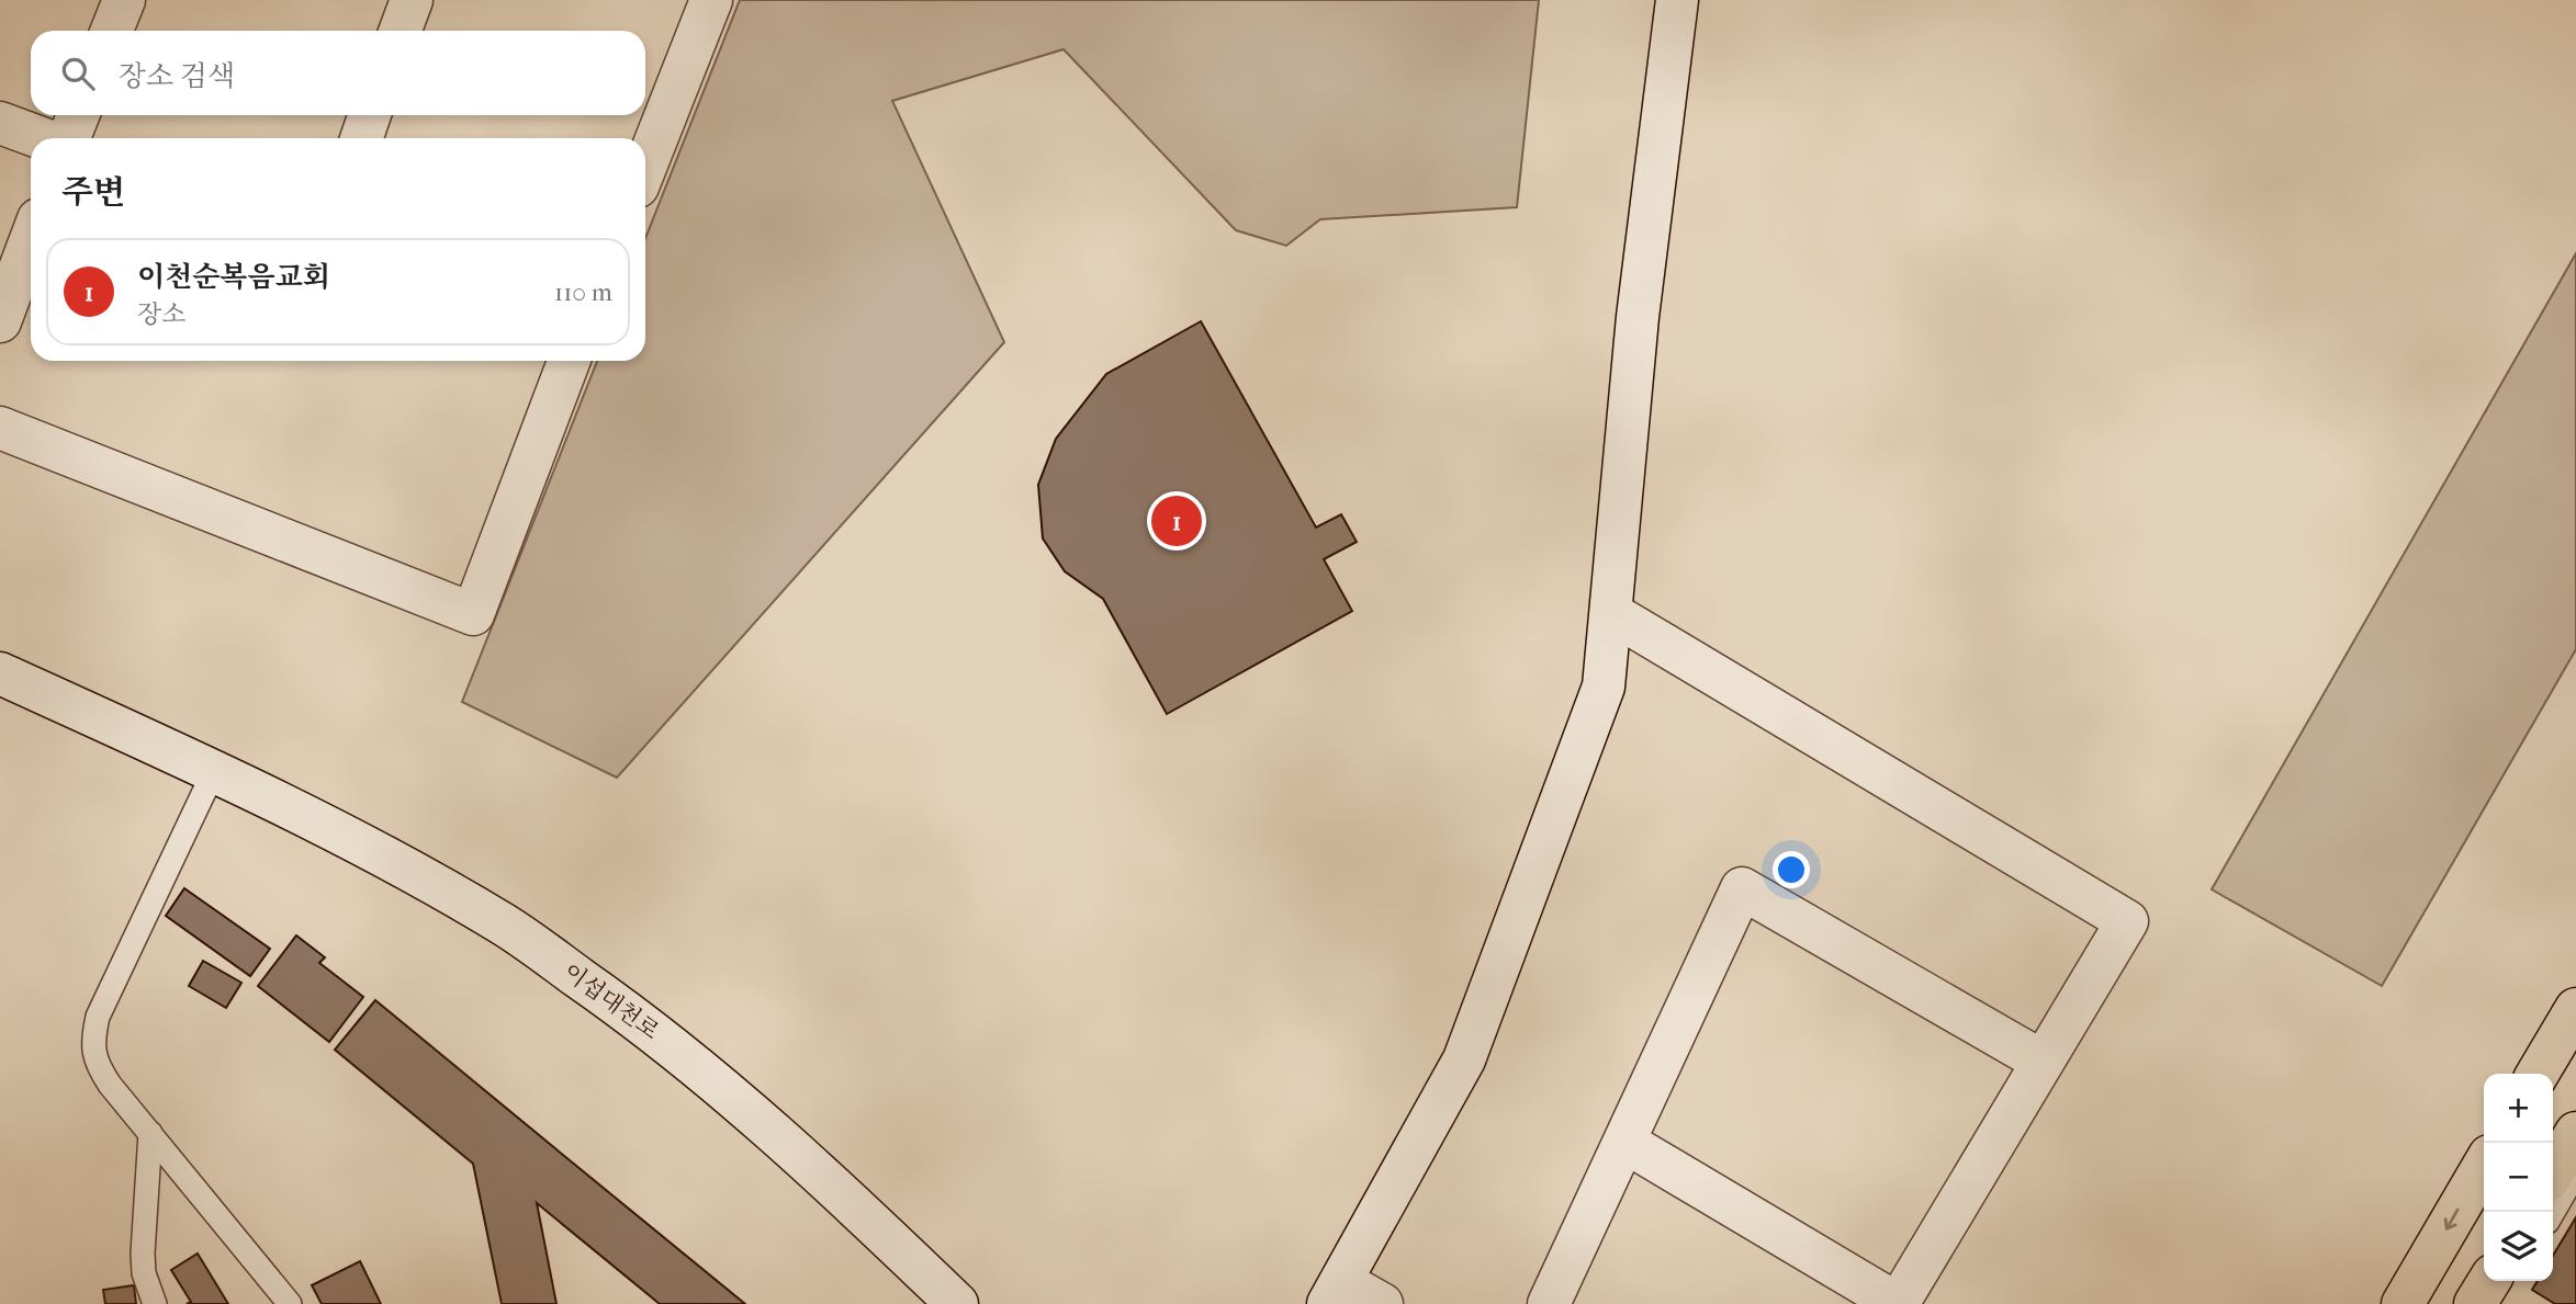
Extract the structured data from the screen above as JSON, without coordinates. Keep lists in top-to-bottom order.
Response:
{
  "streets": {
    "street": ["이섭대천로"]
  },
  "page": {
    "search": "장소 검색",
    "heading": "주변",
    "list": [
      {
        "mark": "1",
        "name": "이천순복음교회",
        "note": "장소",
        "value": "110 m"
      }
    ],
    "pins": "1",
    "map_buttons": ["+", "−"]
  }
}
